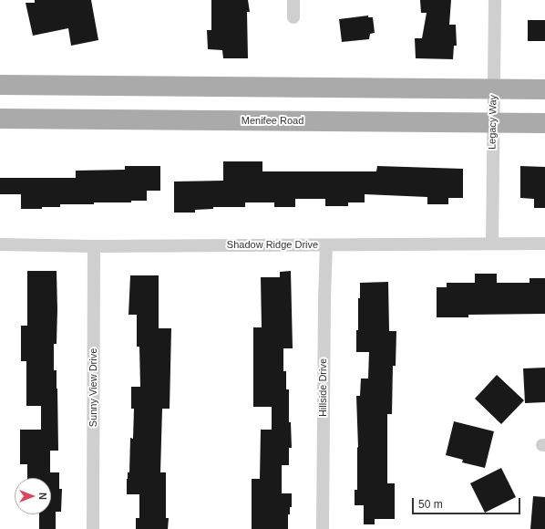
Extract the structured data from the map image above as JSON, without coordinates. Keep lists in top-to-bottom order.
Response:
{
  "streets": {
    "main road": ["Menifee Road"],
    "street": [
      "Legacy Way",
      "Shadow Ridge Drive",
      "Sunny View Drive",
      "Hillside Drive"
    ]
  },
  "crossings": [
    ["Menifee Road", "Legacy Way"],
    ["Legacy Way", "Shadow Ridge Drive"],
    ["Shadow Ridge Drive", "Sunny View Drive"],
    ["Shadow Ridge Drive", "Hillside Drive"]
  ],
  "scale_bar": "50 m",
  "north": "right"
}
